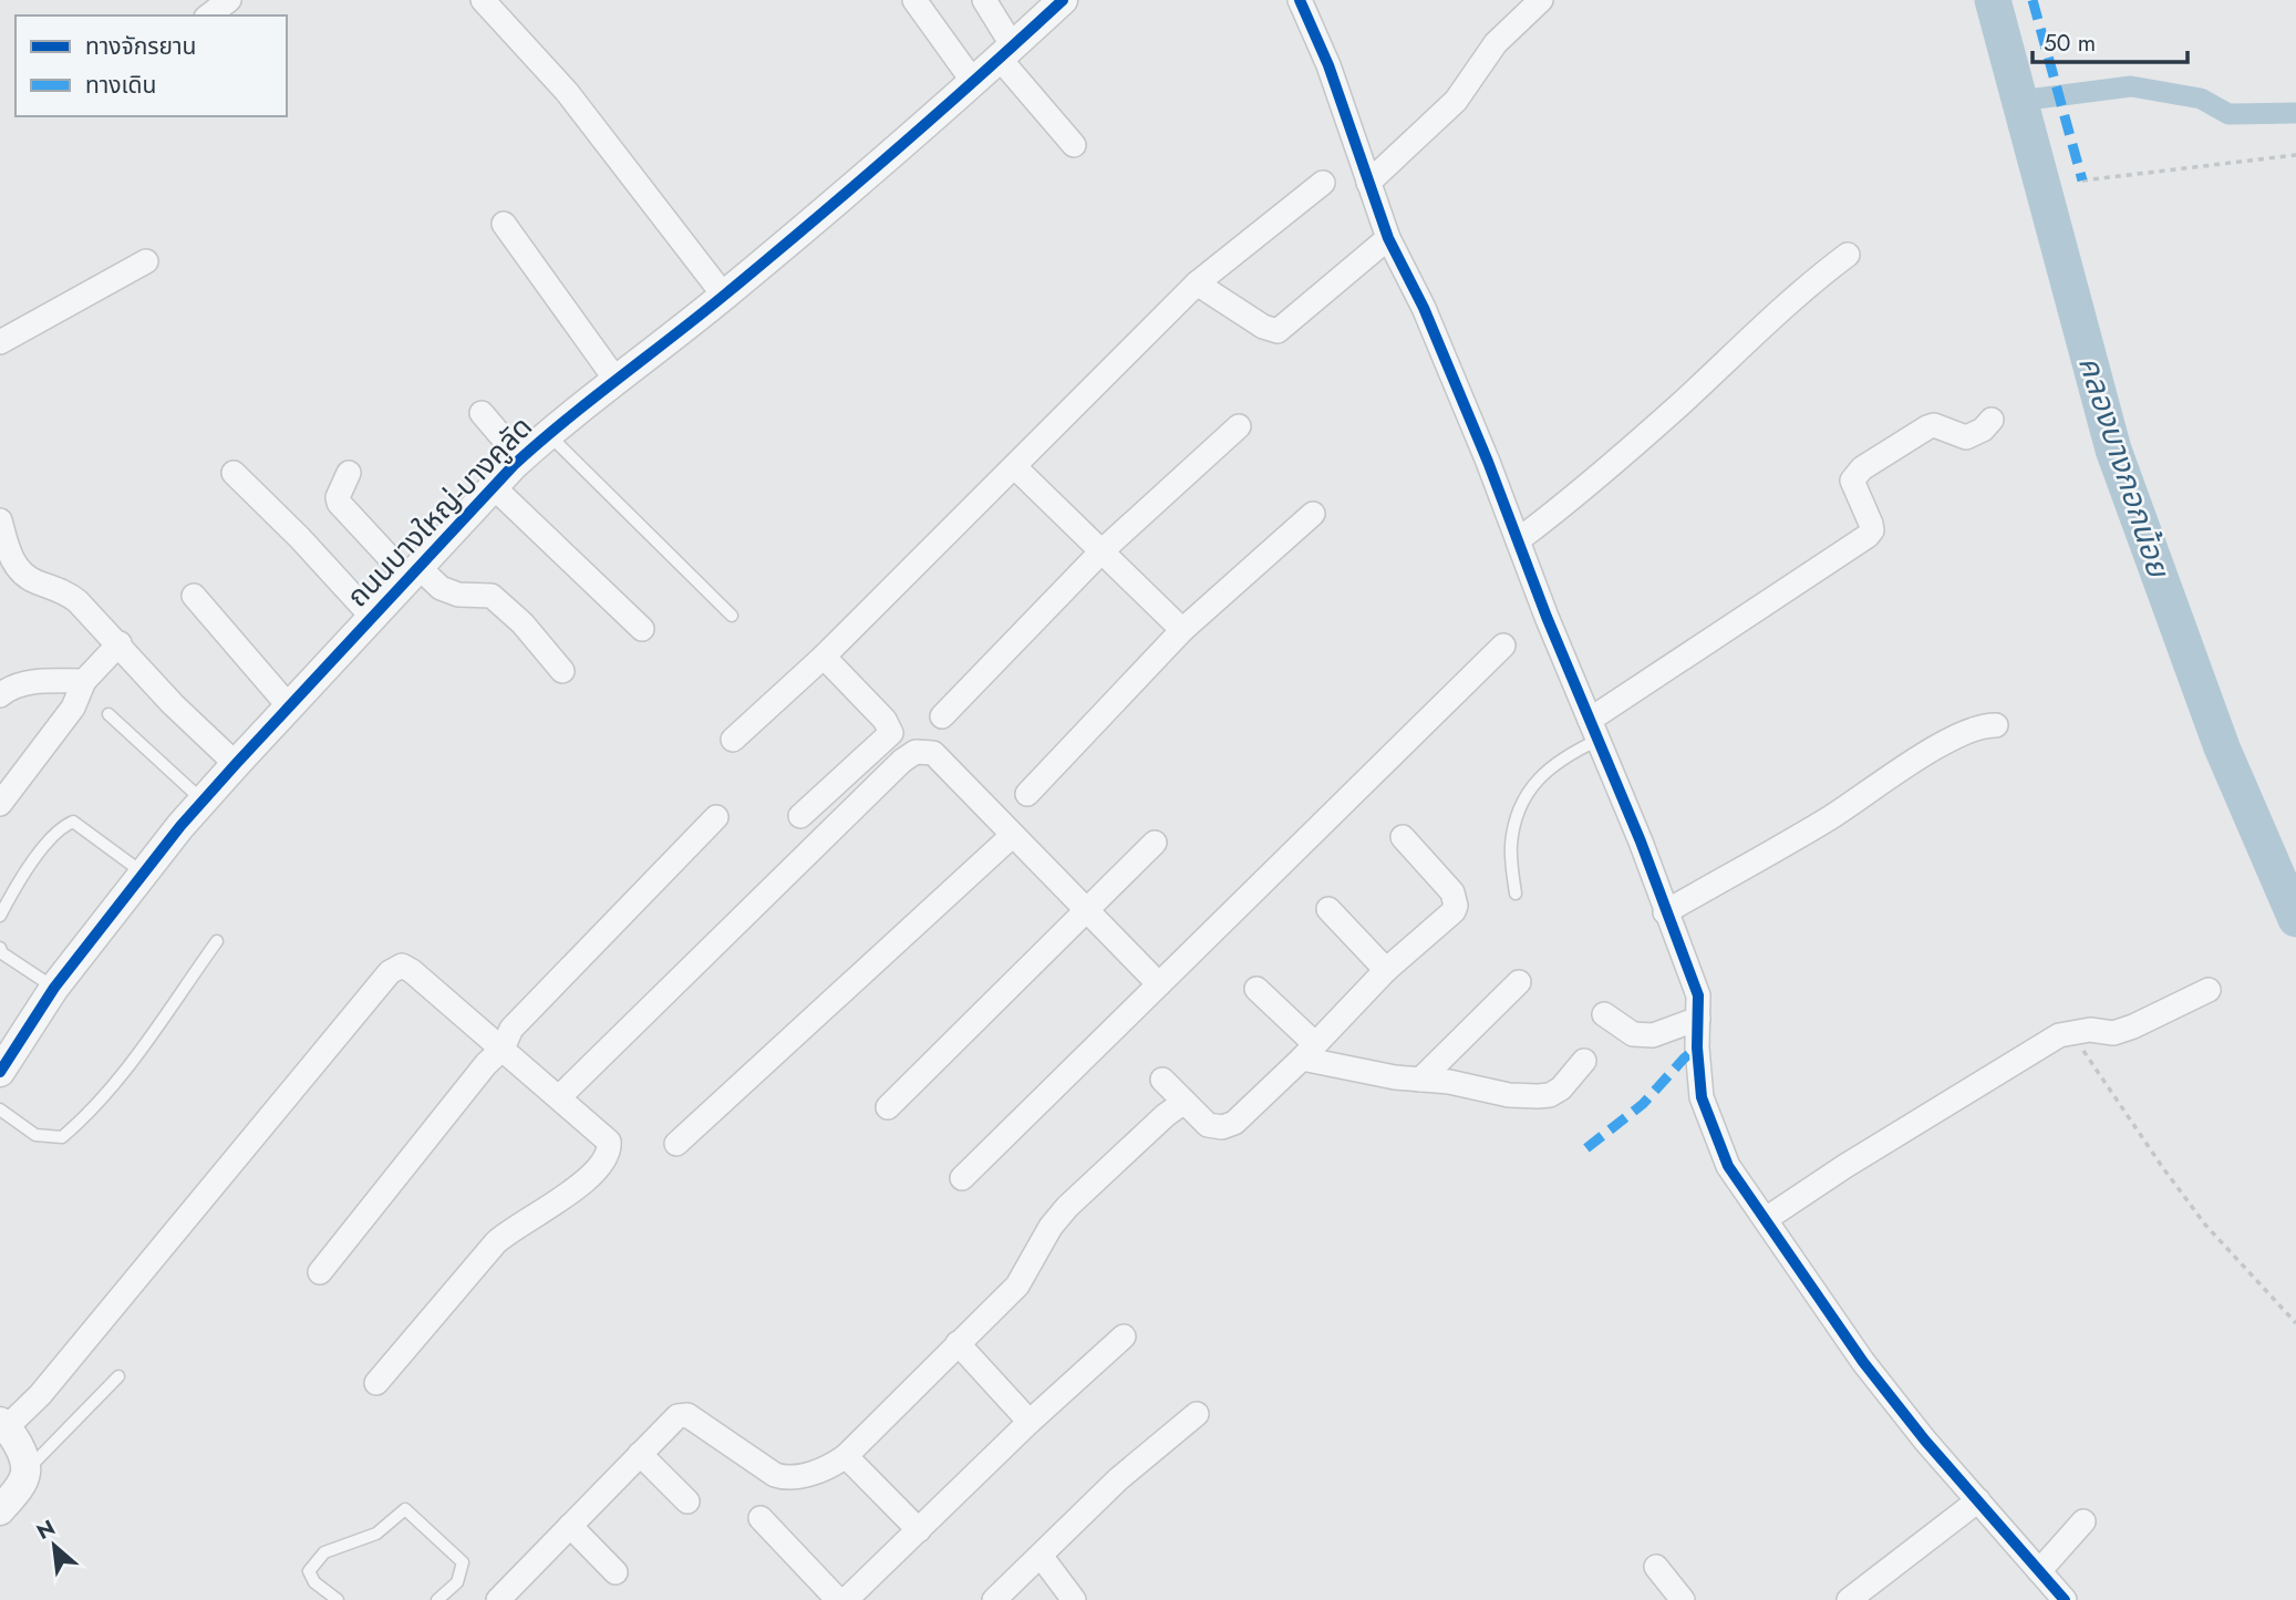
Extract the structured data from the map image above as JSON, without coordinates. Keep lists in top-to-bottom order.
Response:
{
  "streets": {
    "street": ["ถนนบางใหญ่-บางคูลัด"]
  },
  "water": ["คลองบางกอกน้อย"],
  "legend": ["ทางจักรยาน", "ทางเดิน"],
  "scale_bar": "50 m",
  "north": "top left"
}
